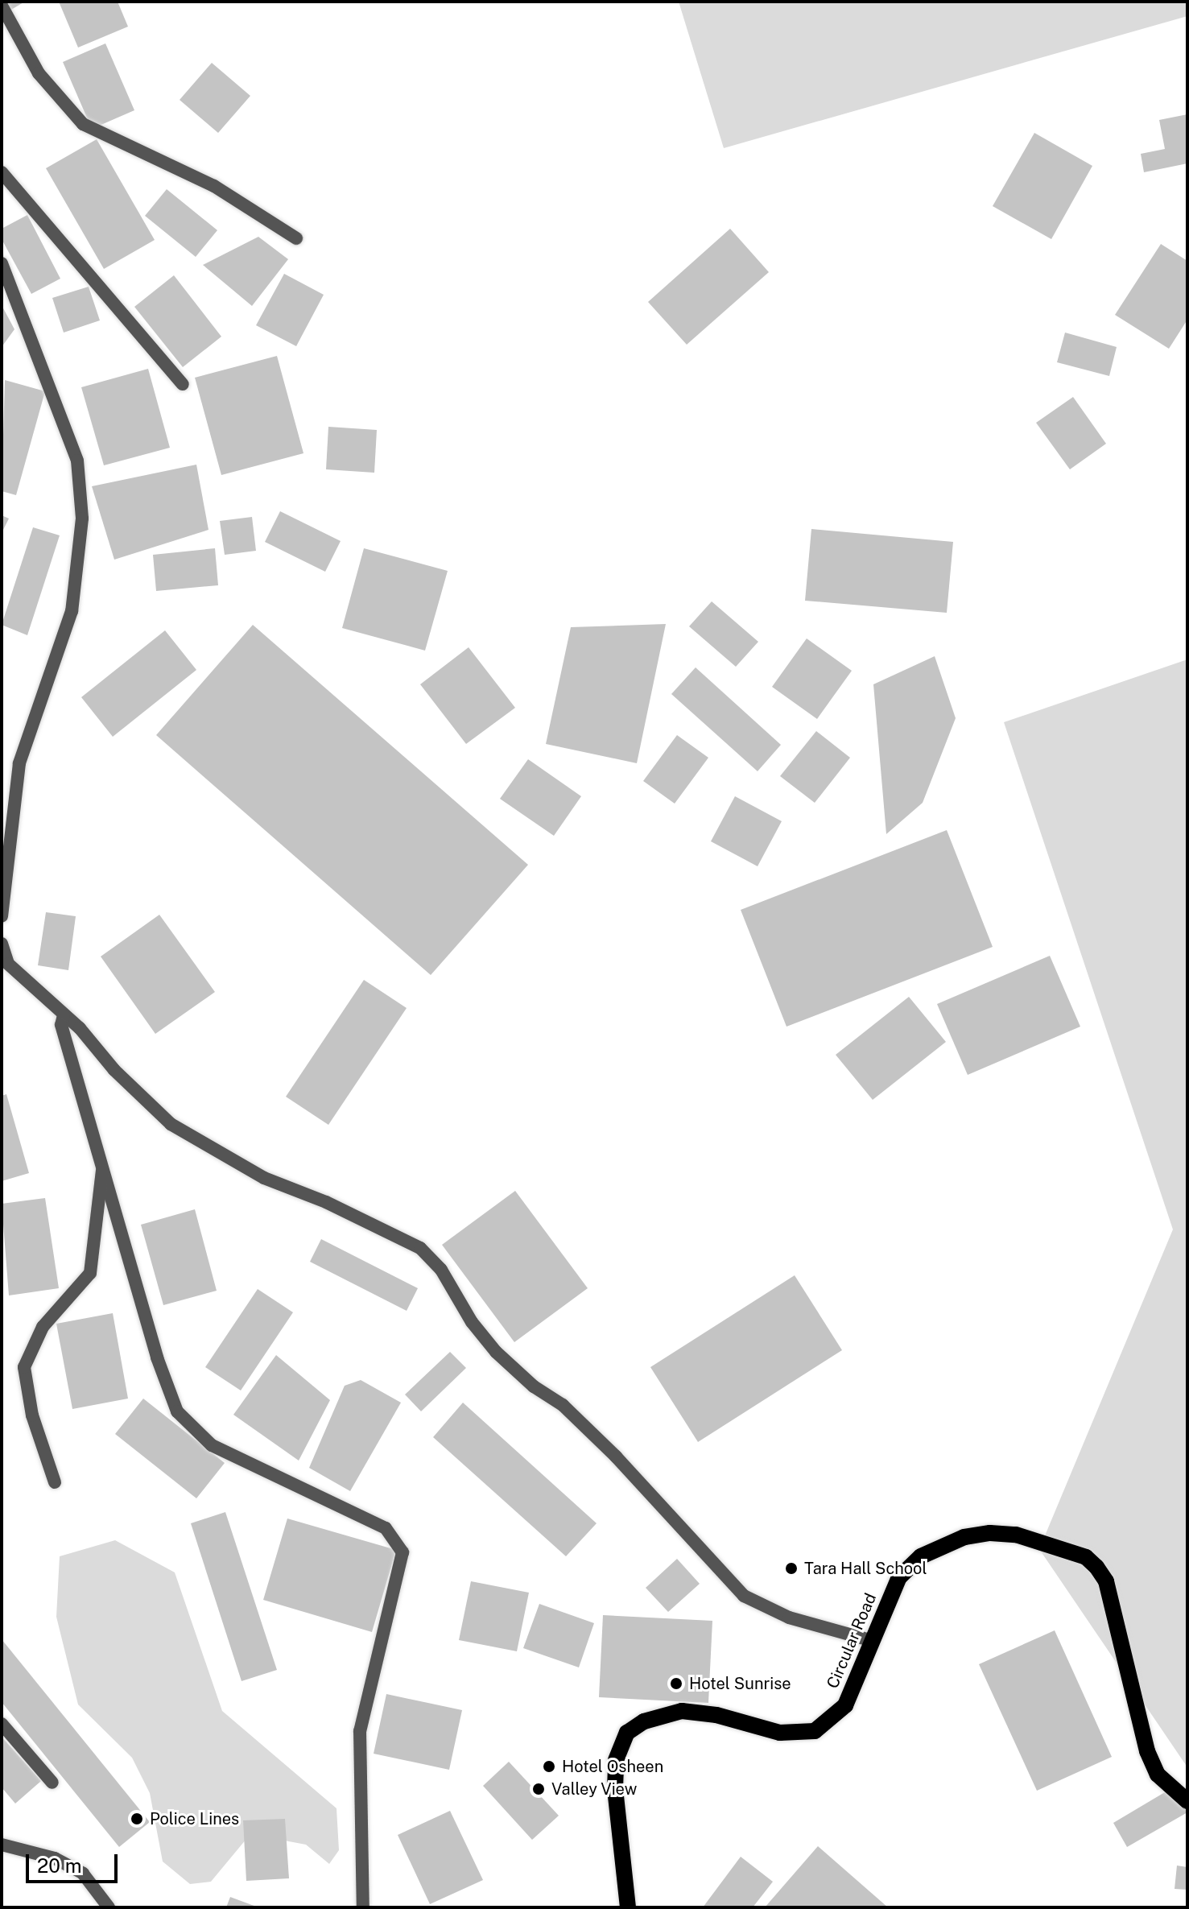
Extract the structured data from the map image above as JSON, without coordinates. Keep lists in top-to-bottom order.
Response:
{
  "streets": {
    "main road": ["Circular Road"]
  },
  "places": [
    "Tara Hall School",
    "Hotel Sunrise",
    "Hotel Osheen",
    "Valley View",
    "Police Lines"
  ],
  "scale_bar": "20 m"
}
